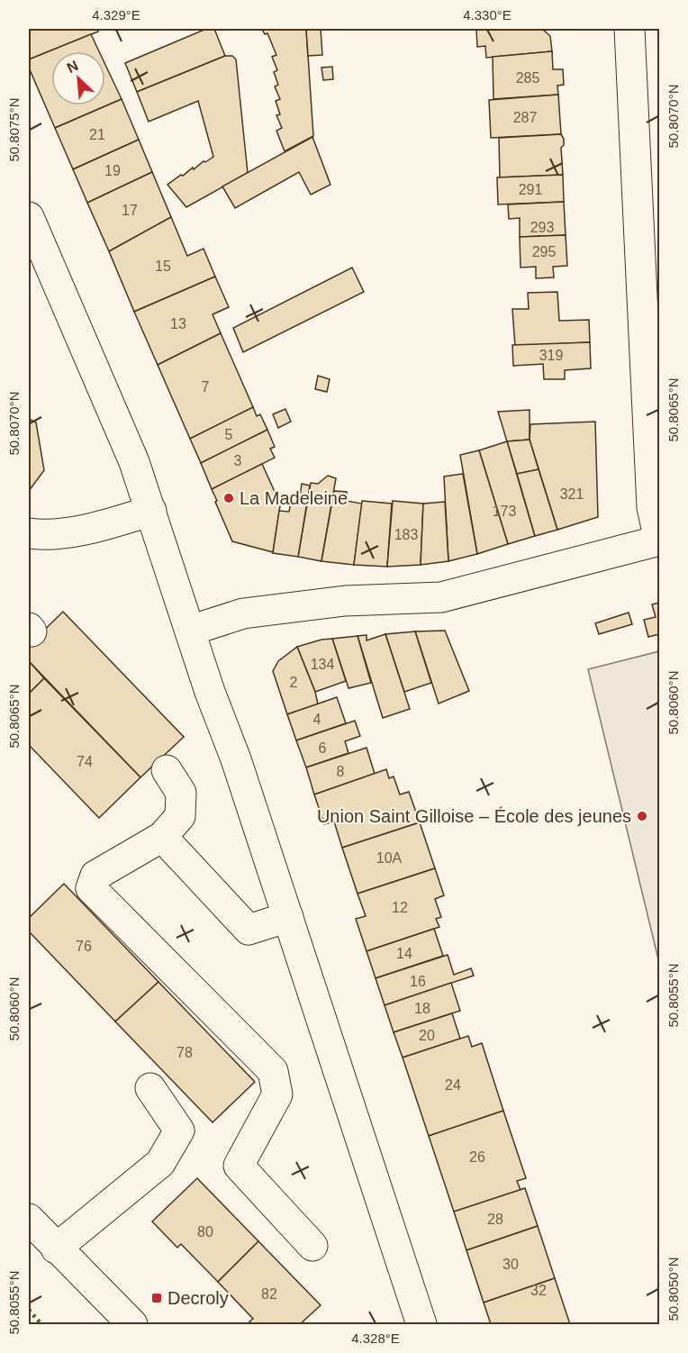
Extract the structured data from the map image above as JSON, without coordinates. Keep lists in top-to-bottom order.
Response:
{
  "places": {
    "other": ["La Madeleine", "Union Saint Gilloise – École des jeunes"],
    "transit": ["Decroly"]
  },
  "house_numbers": [
    "285",
    "287",
    "21",
    "19",
    "291",
    "17",
    "293",
    "295",
    "15",
    "13",
    "319",
    "7",
    "5",
    "3",
    "321",
    "173",
    "183",
    "134",
    "2",
    "4",
    "6",
    "74",
    "8",
    "10A",
    "12",
    "76",
    "14",
    "16",
    "18",
    "20",
    "78",
    "24",
    "26",
    "28",
    "80",
    "30",
    "32",
    "82"
  ],
  "north": "top left",
  "coordinates": [
    "4.329°E",
    "4.330°E",
    "50.8070°N",
    "50.8075°N",
    "50.8065°N",
    "50.8060°N",
    "50.8055°N",
    "50.8050°N",
    "4.328°E"
  ]
}
